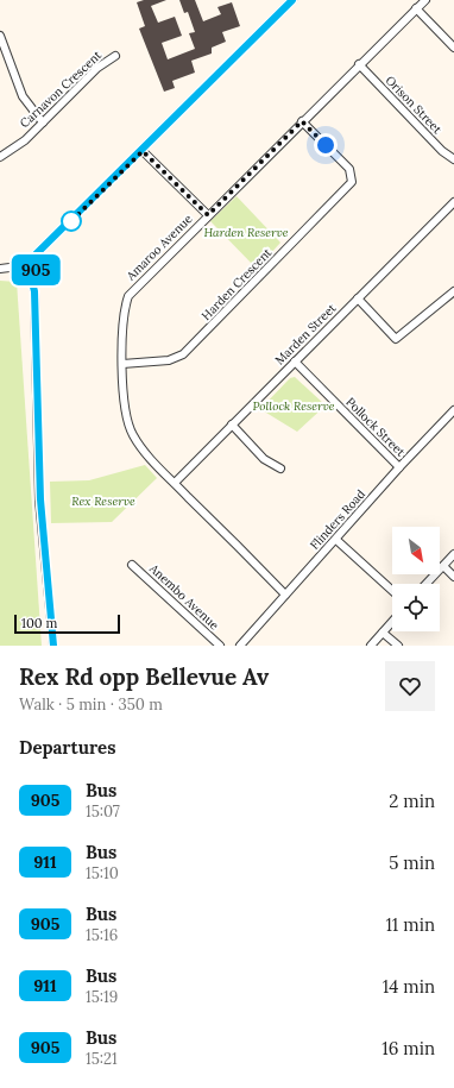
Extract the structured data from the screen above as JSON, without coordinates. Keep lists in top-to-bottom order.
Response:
{
  "streets": {
    "street": [
      "Carnavon Crescent",
      "Orison Street",
      "Amaroo Avenue",
      "Harden Crescent",
      "Marden Street",
      "Pollock Street",
      "Flinders Road",
      "Anembo Avenue"
    ]
  },
  "crossings": [
    ["Orison Street", "Amaroo Avenue"],
    ["Amaroo Avenue", "Harden Crescent"],
    ["Amaroo Avenue", "Marden Street"],
    ["Amaroo Avenue", "Flinders Road"],
    ["Marden Street", "Pollock Street"],
    ["Pollock Street", "Flinders Road"]
  ],
  "parks": ["Harden Reserve", "Pollock Reserve", "Rex Reserve"],
  "lines": ["bus line 905"],
  "scale_bar": "100 m",
  "north": "bottom right",
  "page": {
    "on_map": "905",
    "scale": "100 m",
    "heading": [
      ["Rex Rd opp Bellevue Av", "Walk · 5 min · 350 m"],
      "Departures"
    ],
    "list": [
      {
        "mark": "905",
        "name": "Bus",
        "note": "15:07",
        "value": "2 min"
      },
      {
        "mark": "911",
        "name": "Bus",
        "note": "15:10",
        "value": "5 min"
      },
      {
        "mark": "905",
        "name": "Bus",
        "note": "15:16",
        "value": "11 min"
      },
      {
        "mark": "911",
        "name": "Bus",
        "note": "15:19",
        "value": "14 min"
      },
      {
        "mark": "905",
        "name": "Bus",
        "note": "15:21",
        "value": "16 min"
      }
    ]
  }
}
